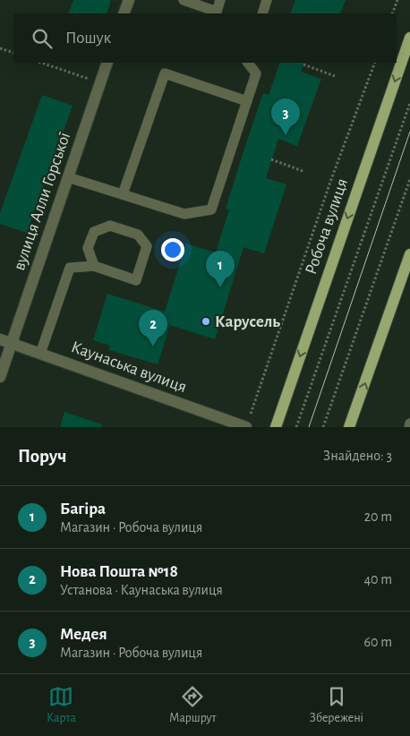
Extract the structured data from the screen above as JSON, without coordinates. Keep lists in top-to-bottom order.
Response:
{
  "streets": {
    "main road": ["Робоча вулиця"],
    "street": ["вулиця Алли Горської", "Каунаська вулиця"]
  },
  "crossings": [
    ["вулиця Алли Горської", "Каунаська вулиця"]
  ],
  "places": ["Карусель"],
  "page": {
    "search": "Пошук",
    "pins": ["3", "1", "2"],
    "heading": ["Поруч", "Знайдено: 3"],
    "list": [
      {
        "mark": "1",
        "name": "Багіра",
        "note": "Магазин · Робоча вулиця",
        "value": "20 m"
      },
      {
        "mark": "2",
        "name": "Нова Пошта №18",
        "note": "Установа · Каунаська вулиця",
        "value": "40 m"
      },
      {
        "mark": "3",
        "name": "Медея",
        "note": "Магазин · Робоча вулиця",
        "value": "60 m"
      }
    ],
    "nav": ["Карта", "Маршрут", "Збережені"]
  }
}
